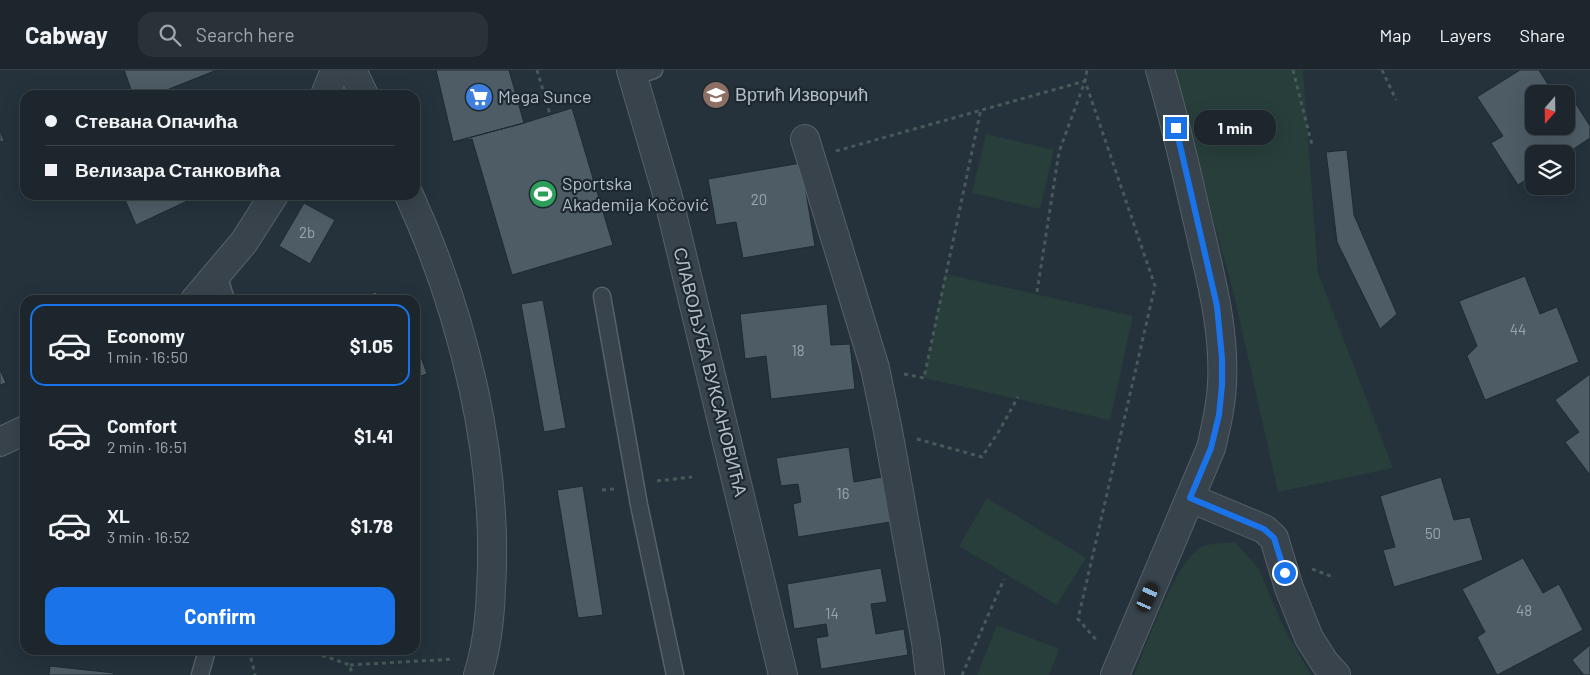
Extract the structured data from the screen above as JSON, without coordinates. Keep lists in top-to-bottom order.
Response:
{
  "streets": {
    "street": ["СЛАВОЉУБА ВУКСАНОВИЋА"]
  },
  "places": {
    "school or university": ["Вртић Изворчић"],
    "supermarket": ["Mega Sunce"],
    "sports": ["Sportska Akademija Kočović"]
  },
  "house_numbers": [
    "20",
    "2b",
    "44",
    "18",
    "16",
    "50",
    "48",
    "14"
  ],
  "north": "bottom",
  "page": {
    "header": "Cabway",
    "search": "Search here",
    "nav": ["Map", "Layers", "Share"],
    "banner": ["Стевана Опачића", "Велизара Станковића"],
    "bubble": "1 min",
    "list": [
      {
        "name": "Economy",
        "note": "1 min · 16:50",
        "value": "$1.05"
      },
      {
        "name": "Comfort",
        "note": "2 min · 16:51",
        "value": "$1.41"
      },
      {
        "name": "XL",
        "note": "3 min · 16:52",
        "value": "$1.78"
      }
    ],
    "buttons": "Confirm"
  }
}
